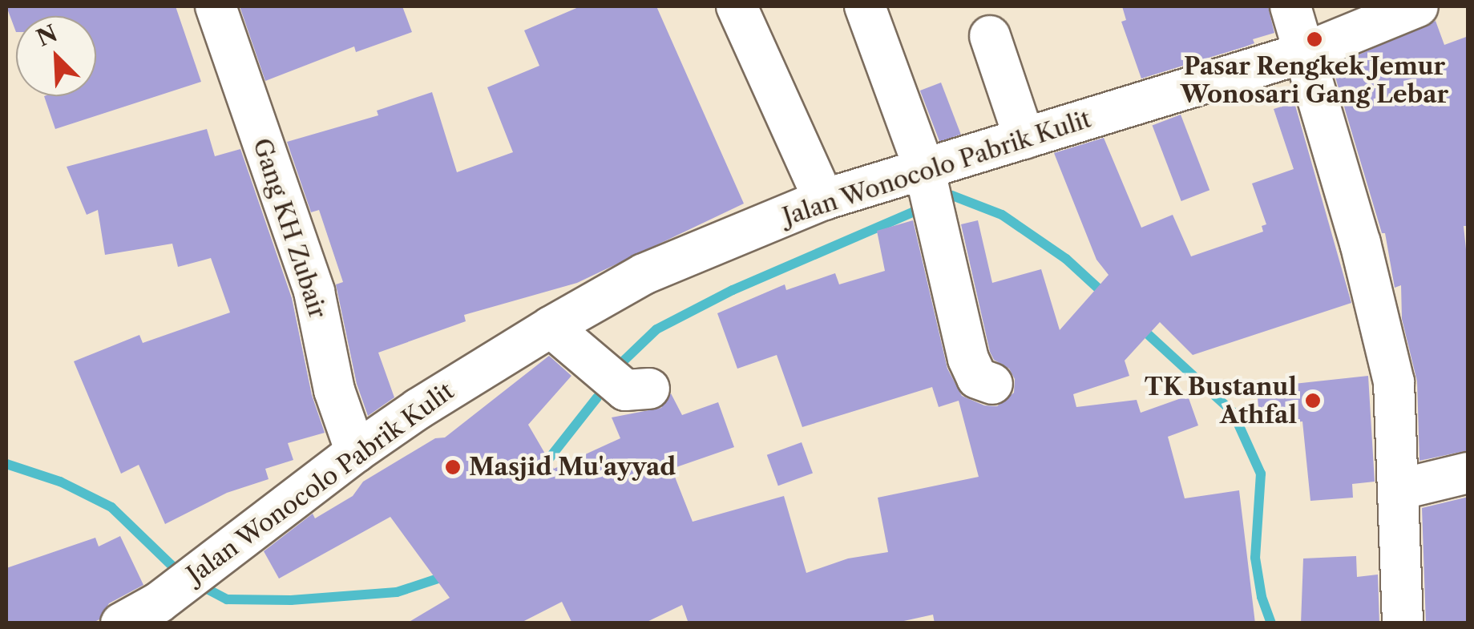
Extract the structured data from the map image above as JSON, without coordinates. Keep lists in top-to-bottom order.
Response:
{
  "streets": {
    "street": ["Jalan Wonocolo Pabrik Kulit", "Gang KH Zubair"]
  },
  "crossings": [
    ["Jalan Wonocolo Pabrik Kulit", "Gang KH Zubair"]
  ],
  "places": ["Pasar Rengkek Jemur Wonosari Gang Lebar", "TK Bustanul Athfal", "Masjid Mu'ayyad"],
  "north": "top left"
}
